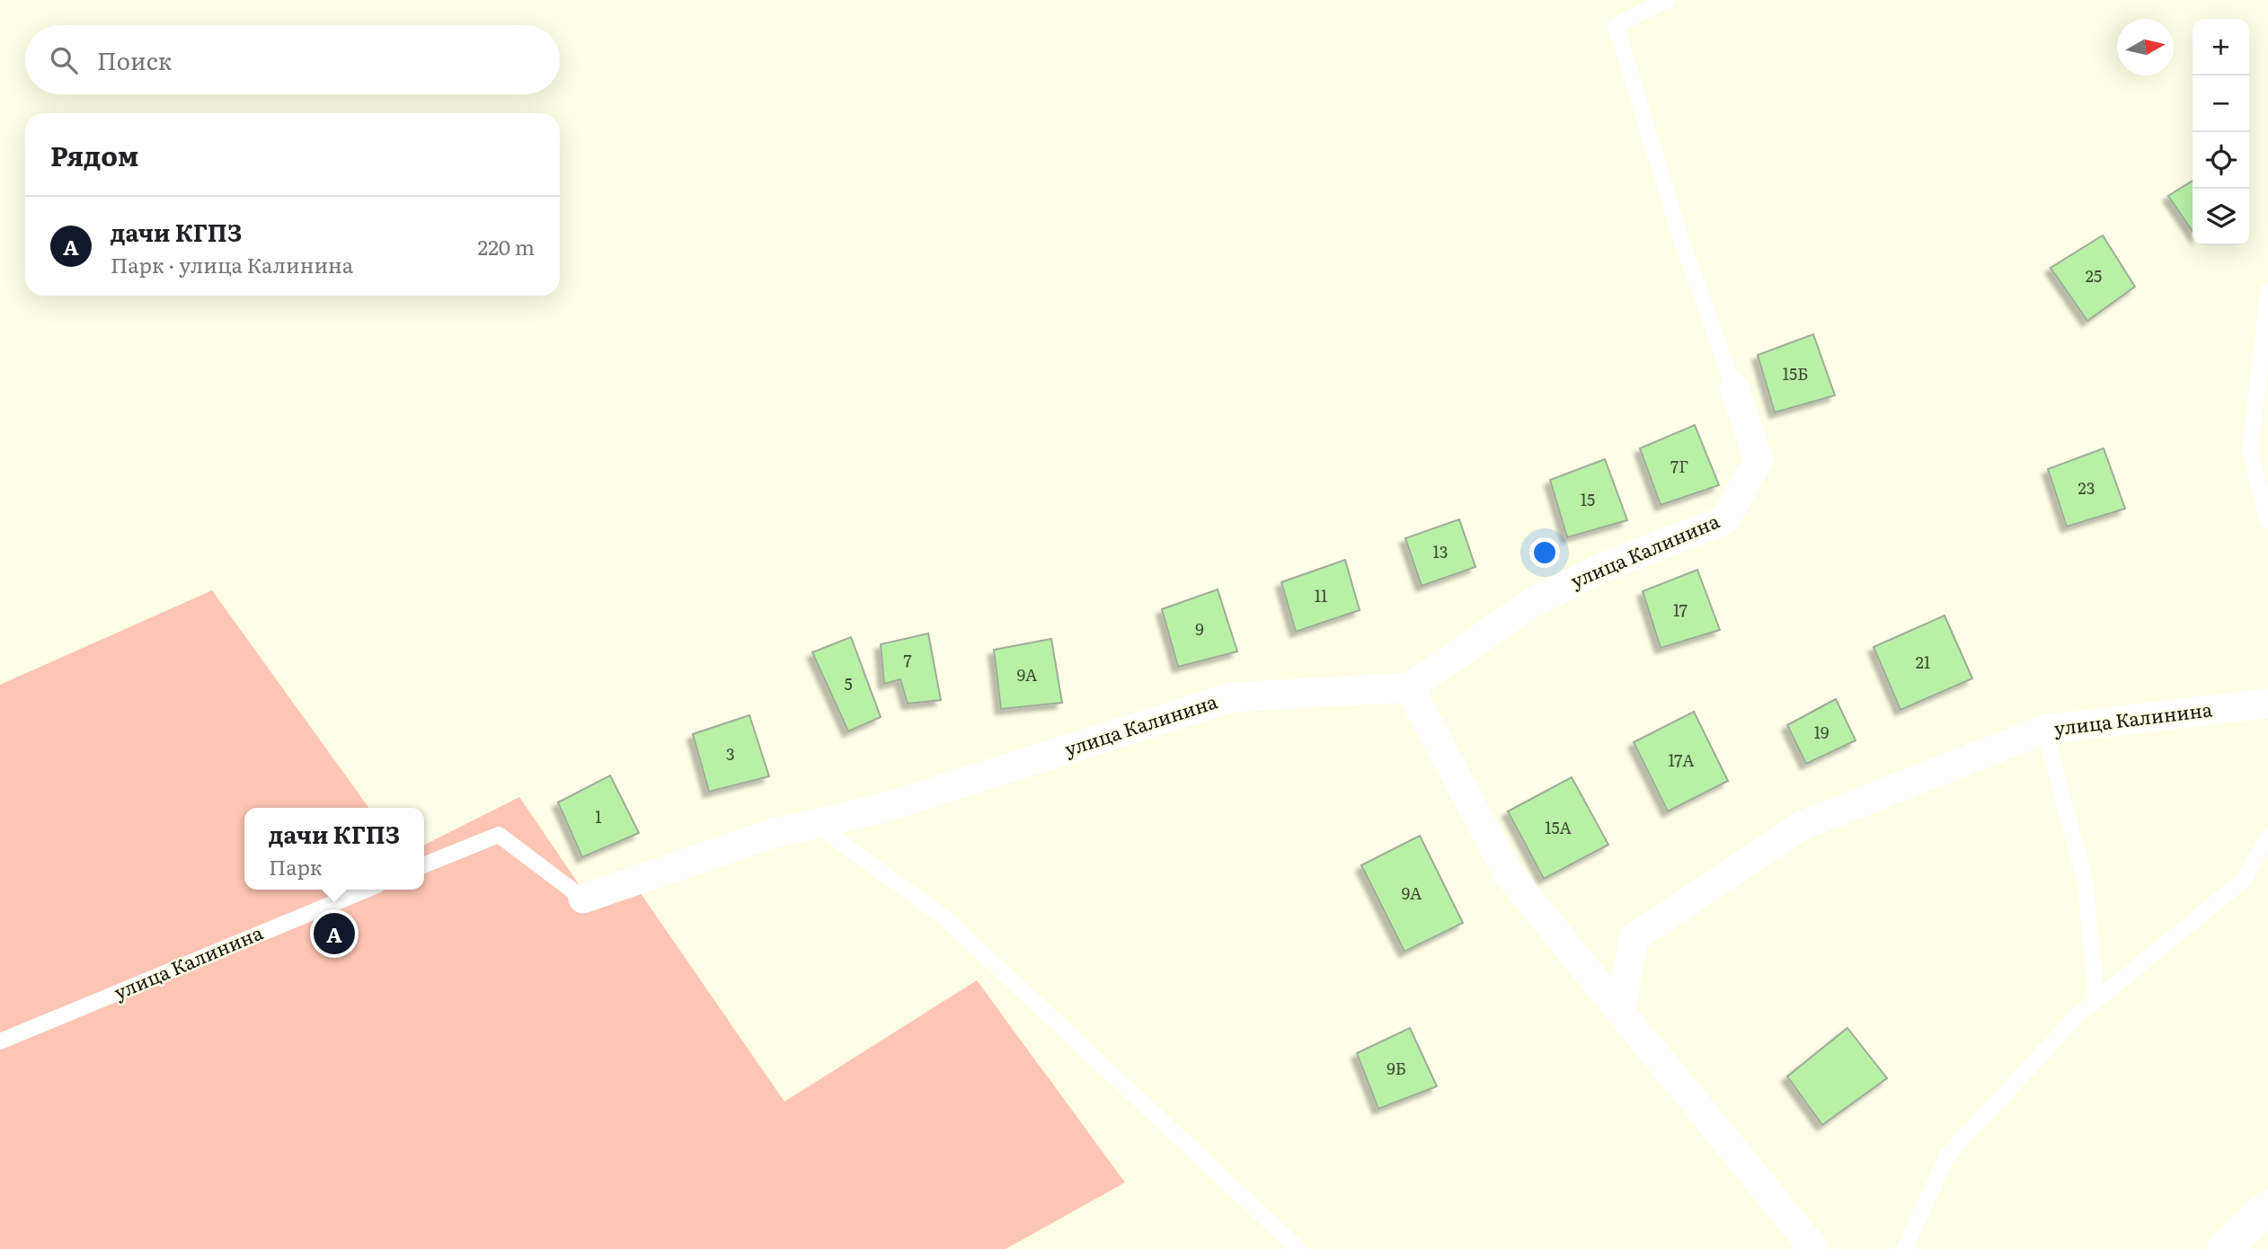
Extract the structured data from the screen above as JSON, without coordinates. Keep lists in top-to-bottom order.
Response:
{
  "streets": {
    "street": ["улица Калинина"]
  },
  "house_numbers": [
    "25",
    "15Б",
    "7Г",
    "23",
    "15",
    "13",
    "11",
    "17",
    "9",
    "7",
    "21",
    "9А",
    "5",
    "19",
    "3",
    "17А",
    "1",
    "15А",
    "9А",
    "9Б"
  ],
  "north": "right",
  "page": {
    "map_buttons": ["+", "−"],
    "search": "Поиск",
    "heading": "Рядом",
    "list": [
      {
        "mark": "A",
        "name": "дачи КГПЗ",
        "note": "Парк · улица Калинина",
        "value": "220 m"
      }
    ],
    "popup": ["дачи КГПЗ", "Парк"],
    "pins": "A"
  }
}
